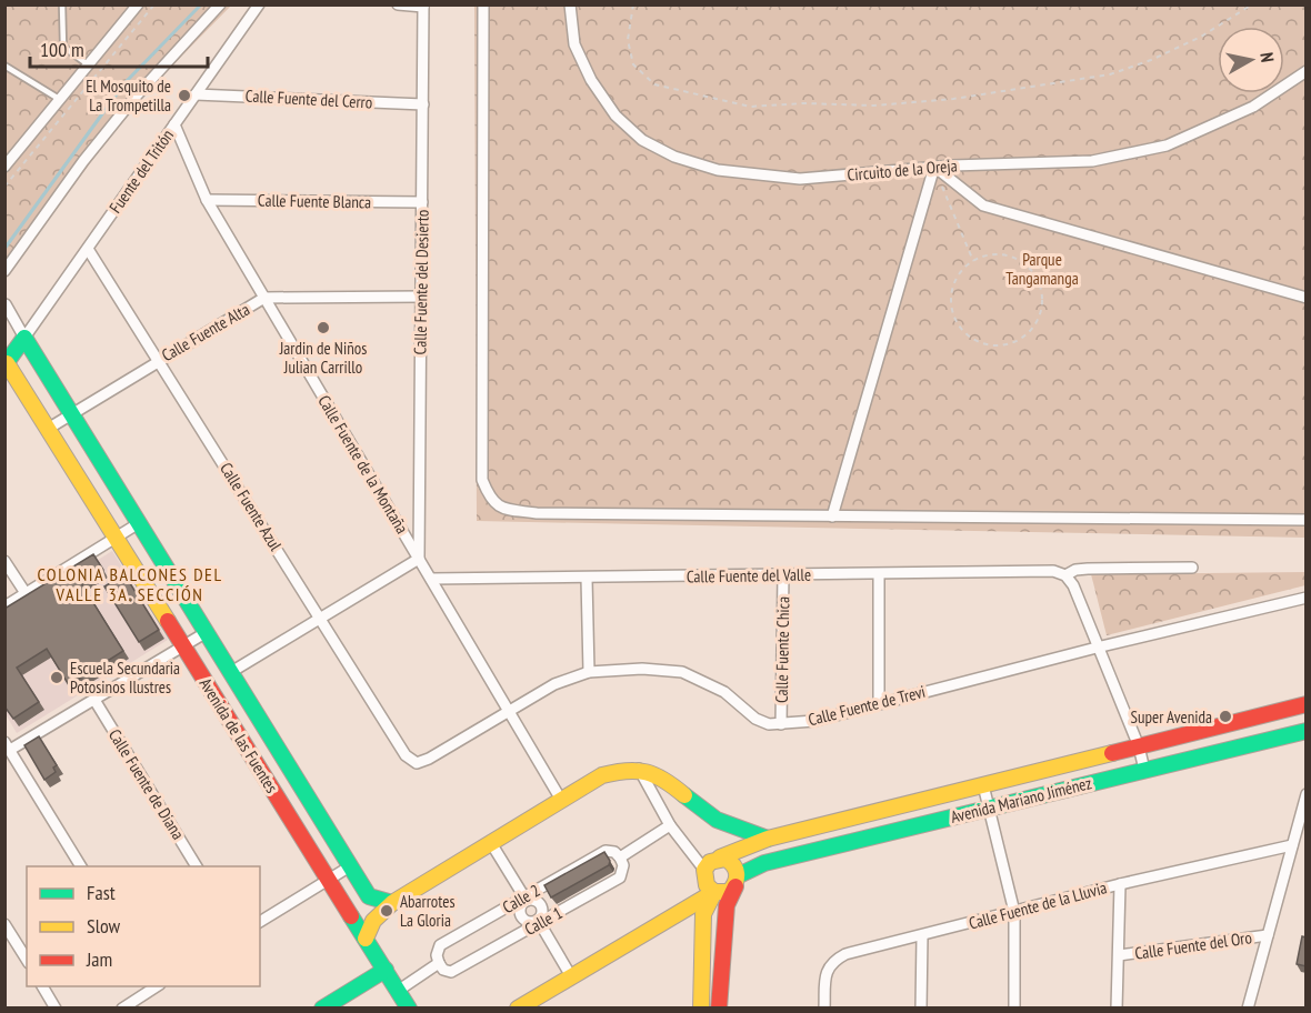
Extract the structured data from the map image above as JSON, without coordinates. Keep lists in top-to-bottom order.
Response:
{
  "streets": {
    "street": [
      "Calle Fuente del Cerro",
      "Circuito de la Oreja",
      "Fuente del Tritón",
      "Calle Fuente Blanca",
      "Calle Fuente del Desierto",
      "Calle Fuente Alta",
      "Calle Fuente de la Montaña",
      "Calle Fuente Azul",
      "Calle Fuente del Valle",
      "Calle Fuente Chica",
      "Calle Fuente de Trevi",
      "Avenida de las Fuentes",
      "Calle Fuente de Diana",
      "Avenida Mariano Jiménez",
      "Calle 2",
      "Calle Fuente de la Lluvia",
      "Calle 1",
      "Calle Fuente del Oro"
    ]
  },
  "crossings": [
    ["Calle Fuente del Cerro", "Fuente del Tritón"],
    ["Calle Fuente del Cerro", "Calle Fuente del Desierto"],
    ["Fuente del Tritón", "Calle Fuente de la Montaña"],
    ["Fuente del Tritón", "Calle Fuente Azul"],
    ["Fuente del Tritón", "Avenida de las Fuentes"],
    ["Calle Fuente Blanca", "Calle Fuente del Desierto"],
    ["Calle Fuente Blanca", "Calle Fuente de la Montaña"],
    ["Calle Fuente del Desierto", "Calle Fuente Alta"],
    ["Calle Fuente del Desierto", "Calle Fuente de la Montaña"],
    ["Calle Fuente Alta", "Calle Fuente de la Montaña"],
    ["Calle Fuente Alta", "Calle Fuente Azul"],
    ["Calle Fuente Alta", "Avenida de las Fuentes"],
    ["Calle Fuente de la Montaña", "Calle Fuente del Valle"],
    ["Calle Fuente de la Montaña", "Calle Fuente de Trevi"],
    ["Calle Fuente Azul", "Calle Fuente de Trevi"],
    ["Calle Fuente del Valle", "Calle Fuente Chica"],
    ["Calle Fuente Chica", "Calle Fuente de Trevi"],
    ["Calle 2", "Calle 1"]
  ],
  "districts": ["COLONIA BALCONES DEL VALLE 3A. SECCIÓN"],
  "parks": ["Parque Tangamanga"],
  "places": [
    "El Mosquito de La Trompetilla",
    "Jardin de Niños Julian Carrillo",
    "Escuela Secundaria Potosinos Ilustres",
    "Super Avenida",
    "Abarrotes La Gloria"
  ],
  "legend": ["Fast", "Slow", "Jam"],
  "scale_bar": "100 m",
  "north": "right"
}
